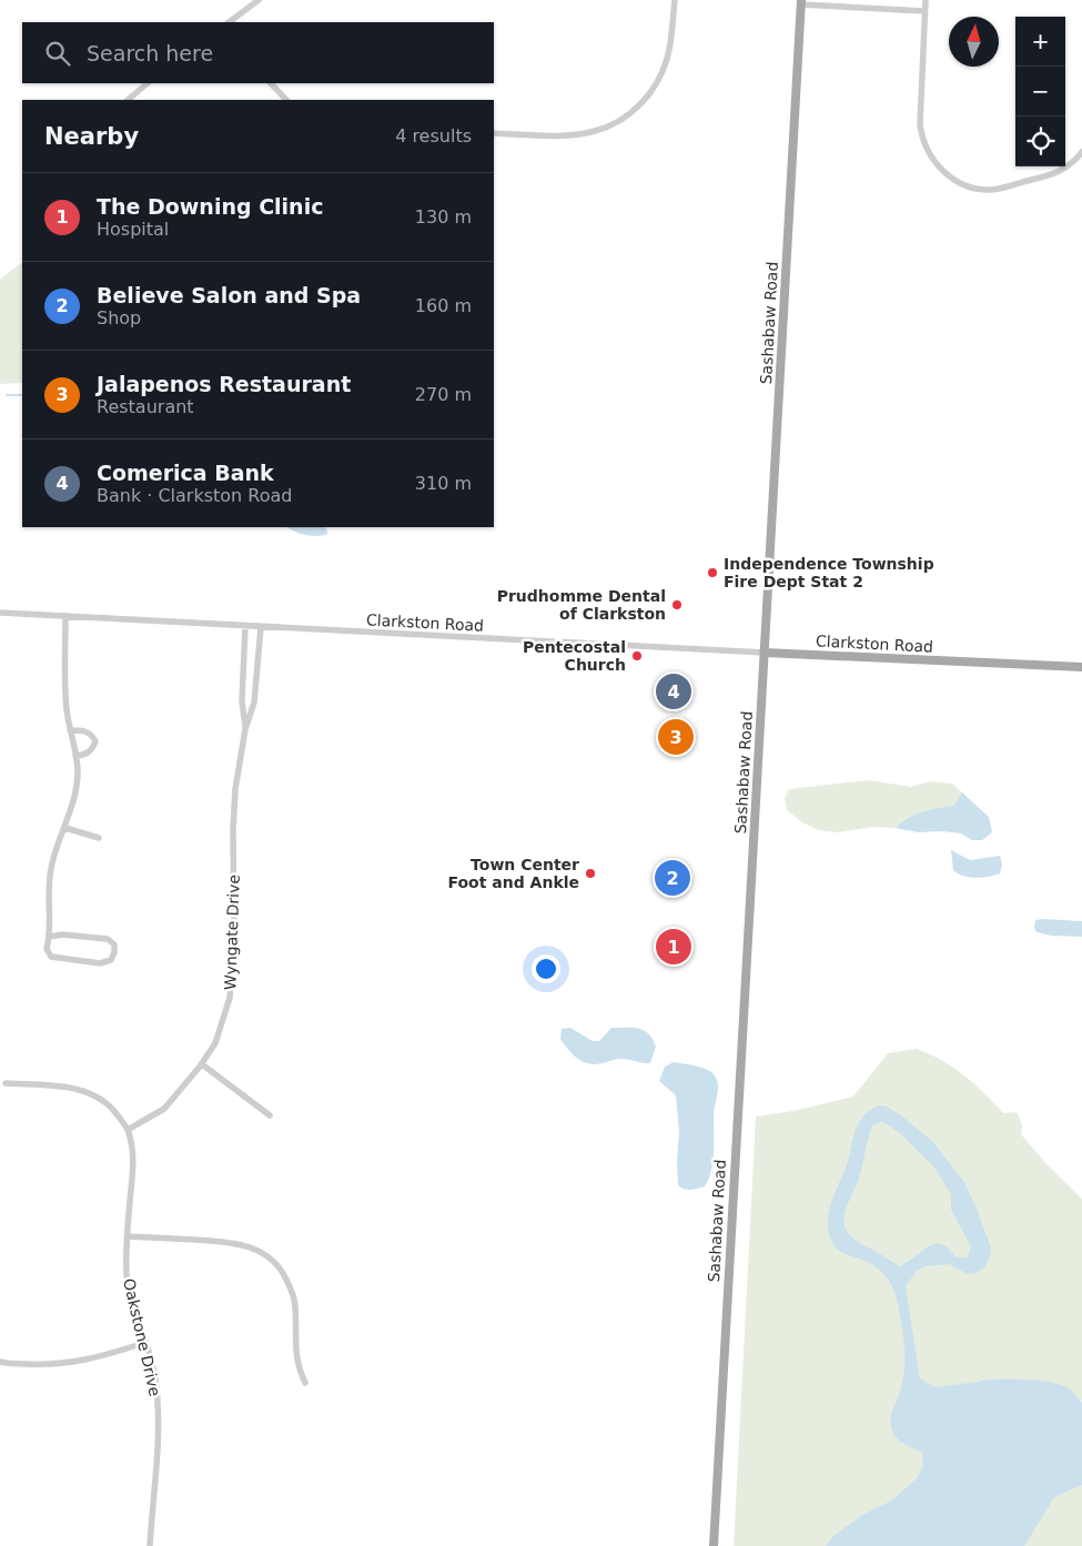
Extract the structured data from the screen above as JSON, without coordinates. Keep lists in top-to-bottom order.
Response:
{
  "streets": {
    "main road": ["Sashabaw Road", "Clarkston Road"],
    "street": ["Wyngate Drive", "Oakstone Drive"]
  },
  "crossings": [
    ["Sashabaw Road", "Clarkston Road"],
    ["Clarkston Road", "Wyngate Drive"],
    ["Wyngate Drive", "Oakstone Drive"]
  ],
  "places": [
    "Independence Township Fire Dept Stat 2",
    "Prudhomme Dental of Clarkston",
    "Pentecostal Church",
    "Town Center Foot and Ankle"
  ],
  "north": "top",
  "page": {
    "map_buttons": ["+", "−"],
    "search": "Search here",
    "heading": ["Nearby", "4 results"],
    "list": [
      {
        "mark": "1",
        "name": "The Downing Clinic",
        "note": "Hospital",
        "value": "130 m"
      },
      {
        "mark": "2",
        "name": "Believe Salon and Spa",
        "note": "Shop",
        "value": "160 m"
      },
      {
        "mark": "3",
        "name": "Jalapenos Restaurant",
        "note": "Restaurant",
        "value": "270 m"
      },
      {
        "mark": "4",
        "name": "Comerica Bank",
        "note": "Bank · Clarkston Road",
        "value": "310 m"
      }
    ],
    "pins": [
      "4",
      "3",
      "2",
      "1"
    ]
  }
}
